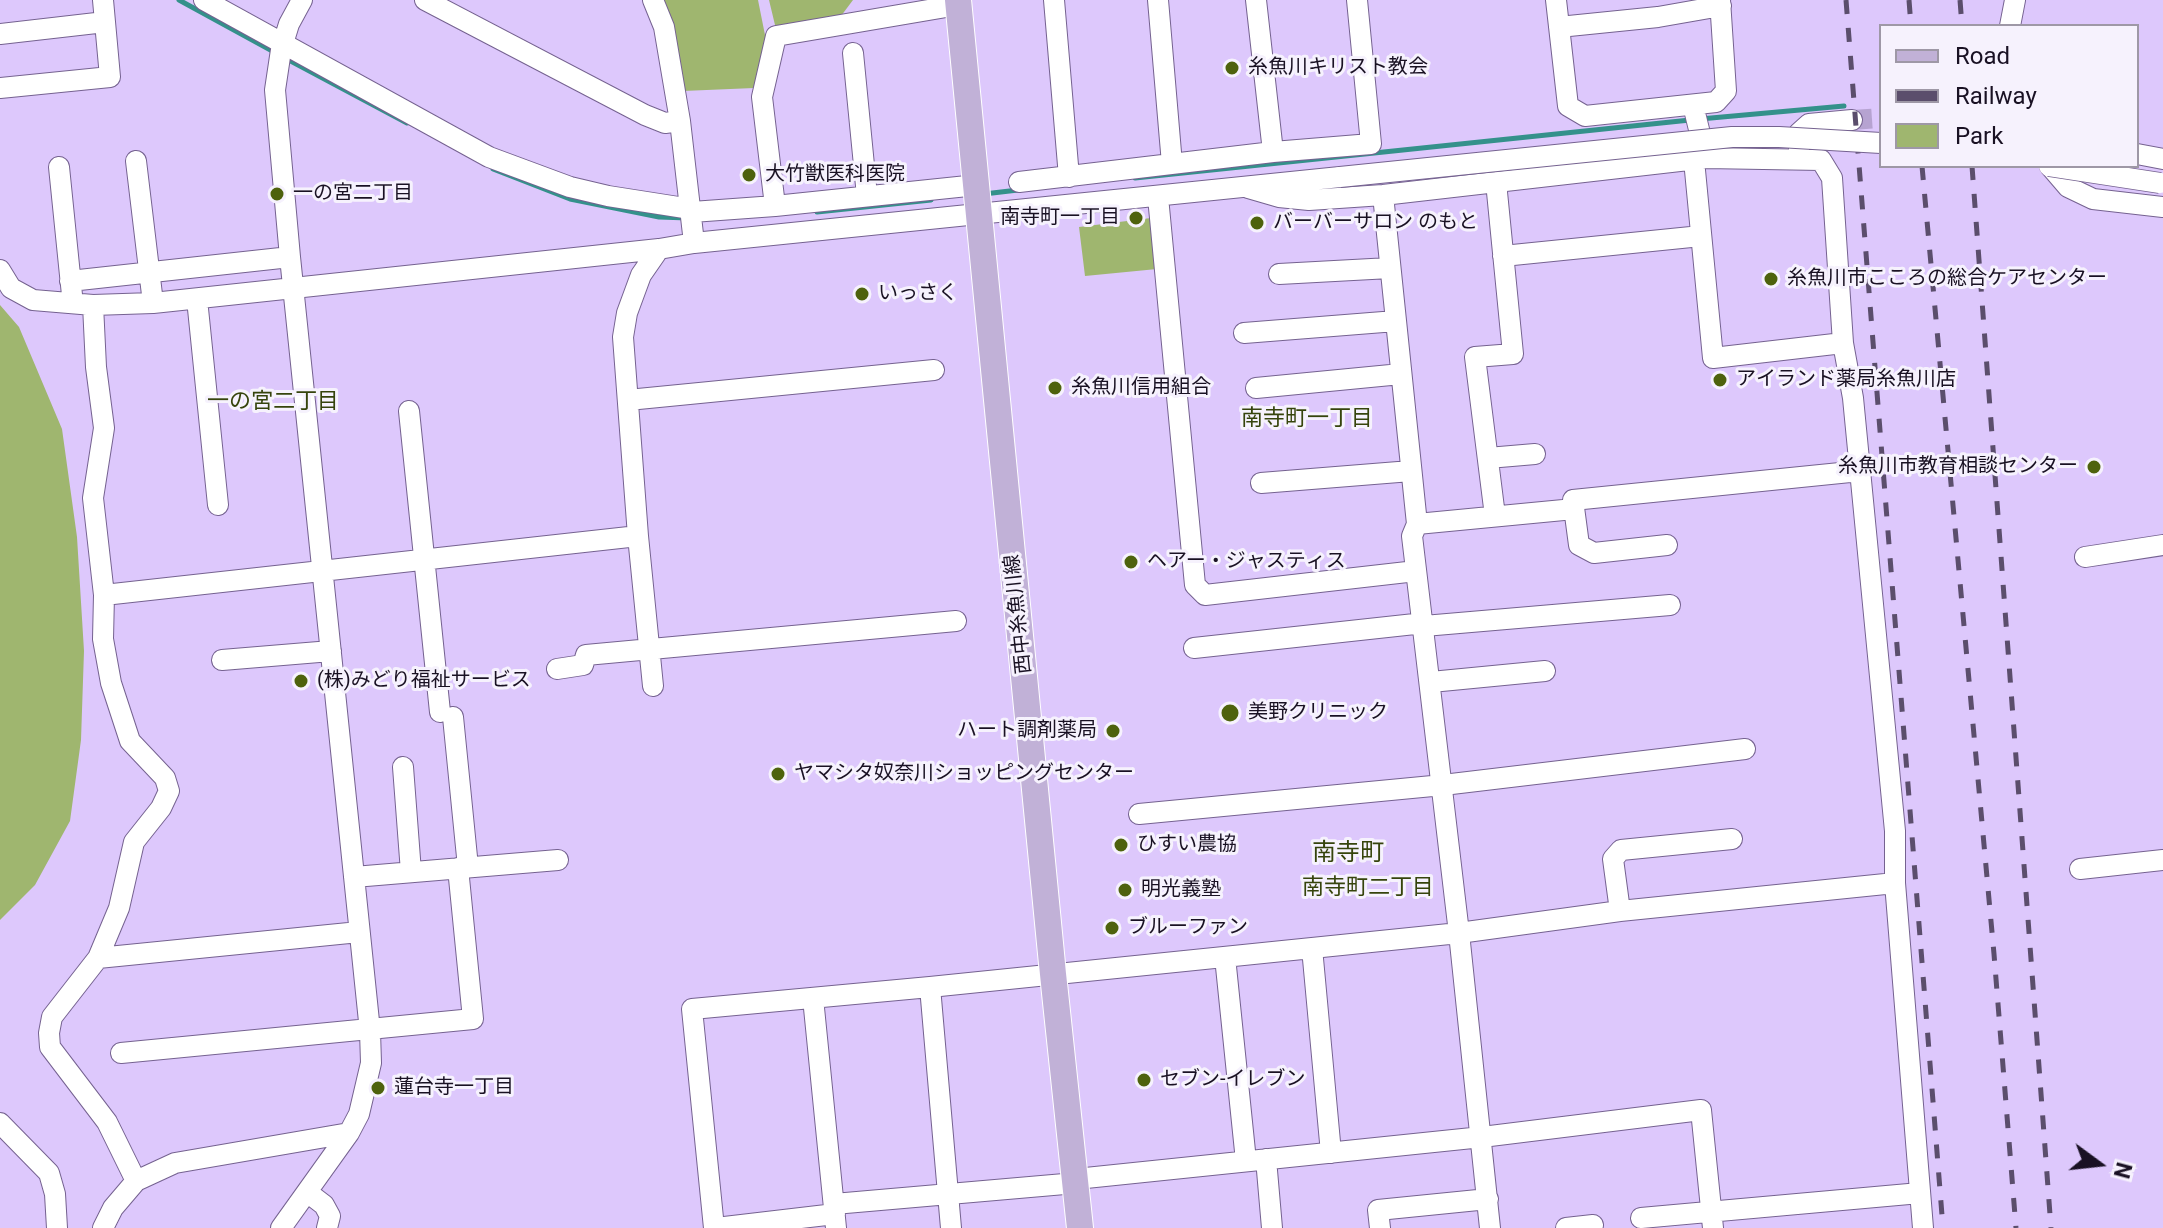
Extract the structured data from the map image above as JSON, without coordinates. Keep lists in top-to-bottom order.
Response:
{
  "streets": {
    "main road": ["西中糸魚川線"]
  },
  "districts": [
    "一の宮二丁目",
    "南寺町一丁目",
    "南寺町",
    "南寺町二丁目"
  ],
  "places": [
    "糸魚川キリスト教会",
    "大竹獣医科医院",
    "一の宮二丁目",
    "南寺町一丁目",
    "バーバーサロン のもと",
    "糸魚川市こころの総合ケアセンター",
    "いっさく",
    "アイランド薬局糸魚川店",
    "糸魚川信用組合",
    "糸魚川市教育相談センター",
    "ヘアー・ジャスティス",
    "(株)みどり福祉サービス",
    "美野クリニック",
    "ハート調剤薬局",
    "ヤマシタ奴奈川ショッピングセンター",
    "ひすい農協",
    "明光義塾",
    "ブルーファン",
    "セブン-イレブン",
    "蓮台寺一丁目"
  ],
  "legend": ["Road", "Railway", "Park"],
  "north": "right"
}
